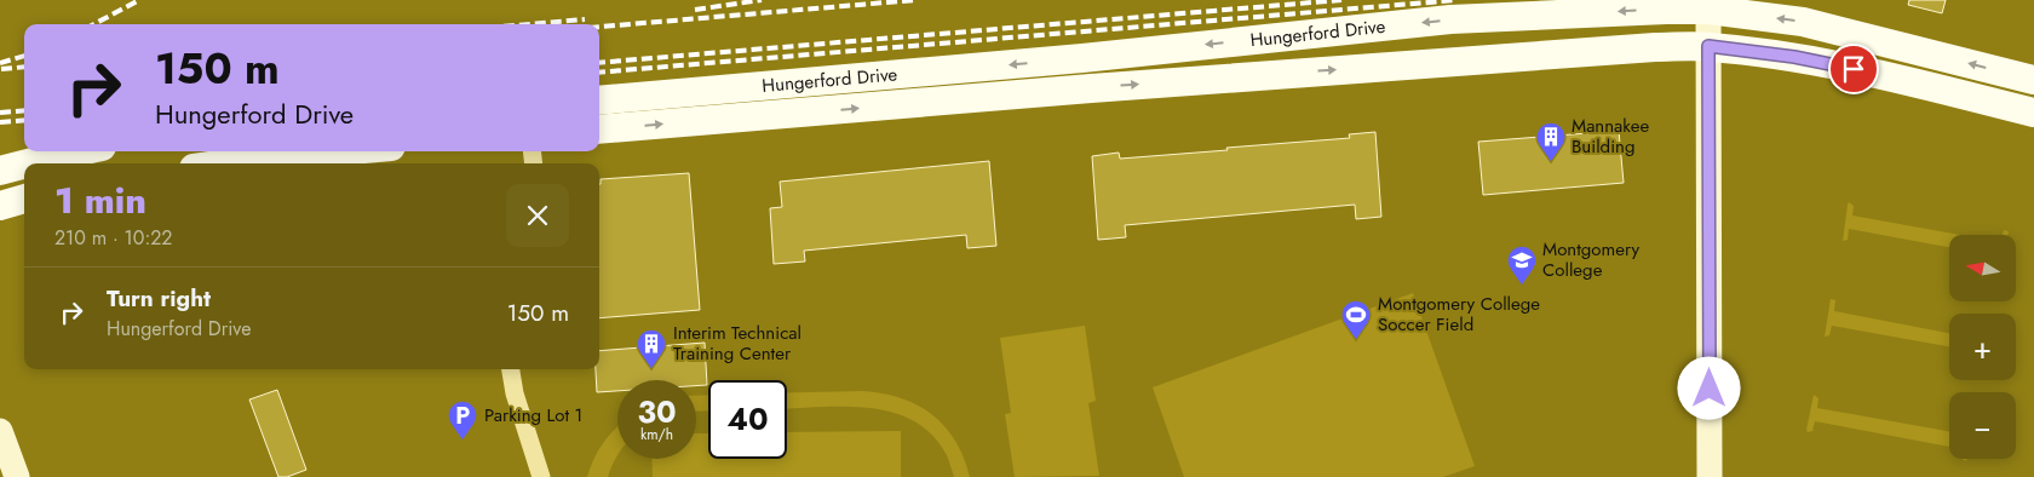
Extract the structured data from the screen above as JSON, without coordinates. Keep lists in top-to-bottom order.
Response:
{
  "streets": {
    "main road": ["Hungerford Drive"]
  },
  "places": {
    "building": ["Mannakee Building", "Interim Technical Training Center"],
    "school or university": ["Montgomery College"],
    "sports": ["Montgomery College Soccer Field"],
    "parking": ["Parking Lot 1"]
  },
  "north": "left",
  "page": {
    "turn": ["150 m", "Hungerford Drive"],
    "heading": ["1 min", "210 m · 10:22"],
    "map_buttons": ["+", "−"],
    "list": [
      {
        "name": "Turn right",
        "note": "Hungerford Drive",
        "value": "150 m"
      }
    ],
    "speed": "30 km/h",
    "limit": "40"
  }
}
